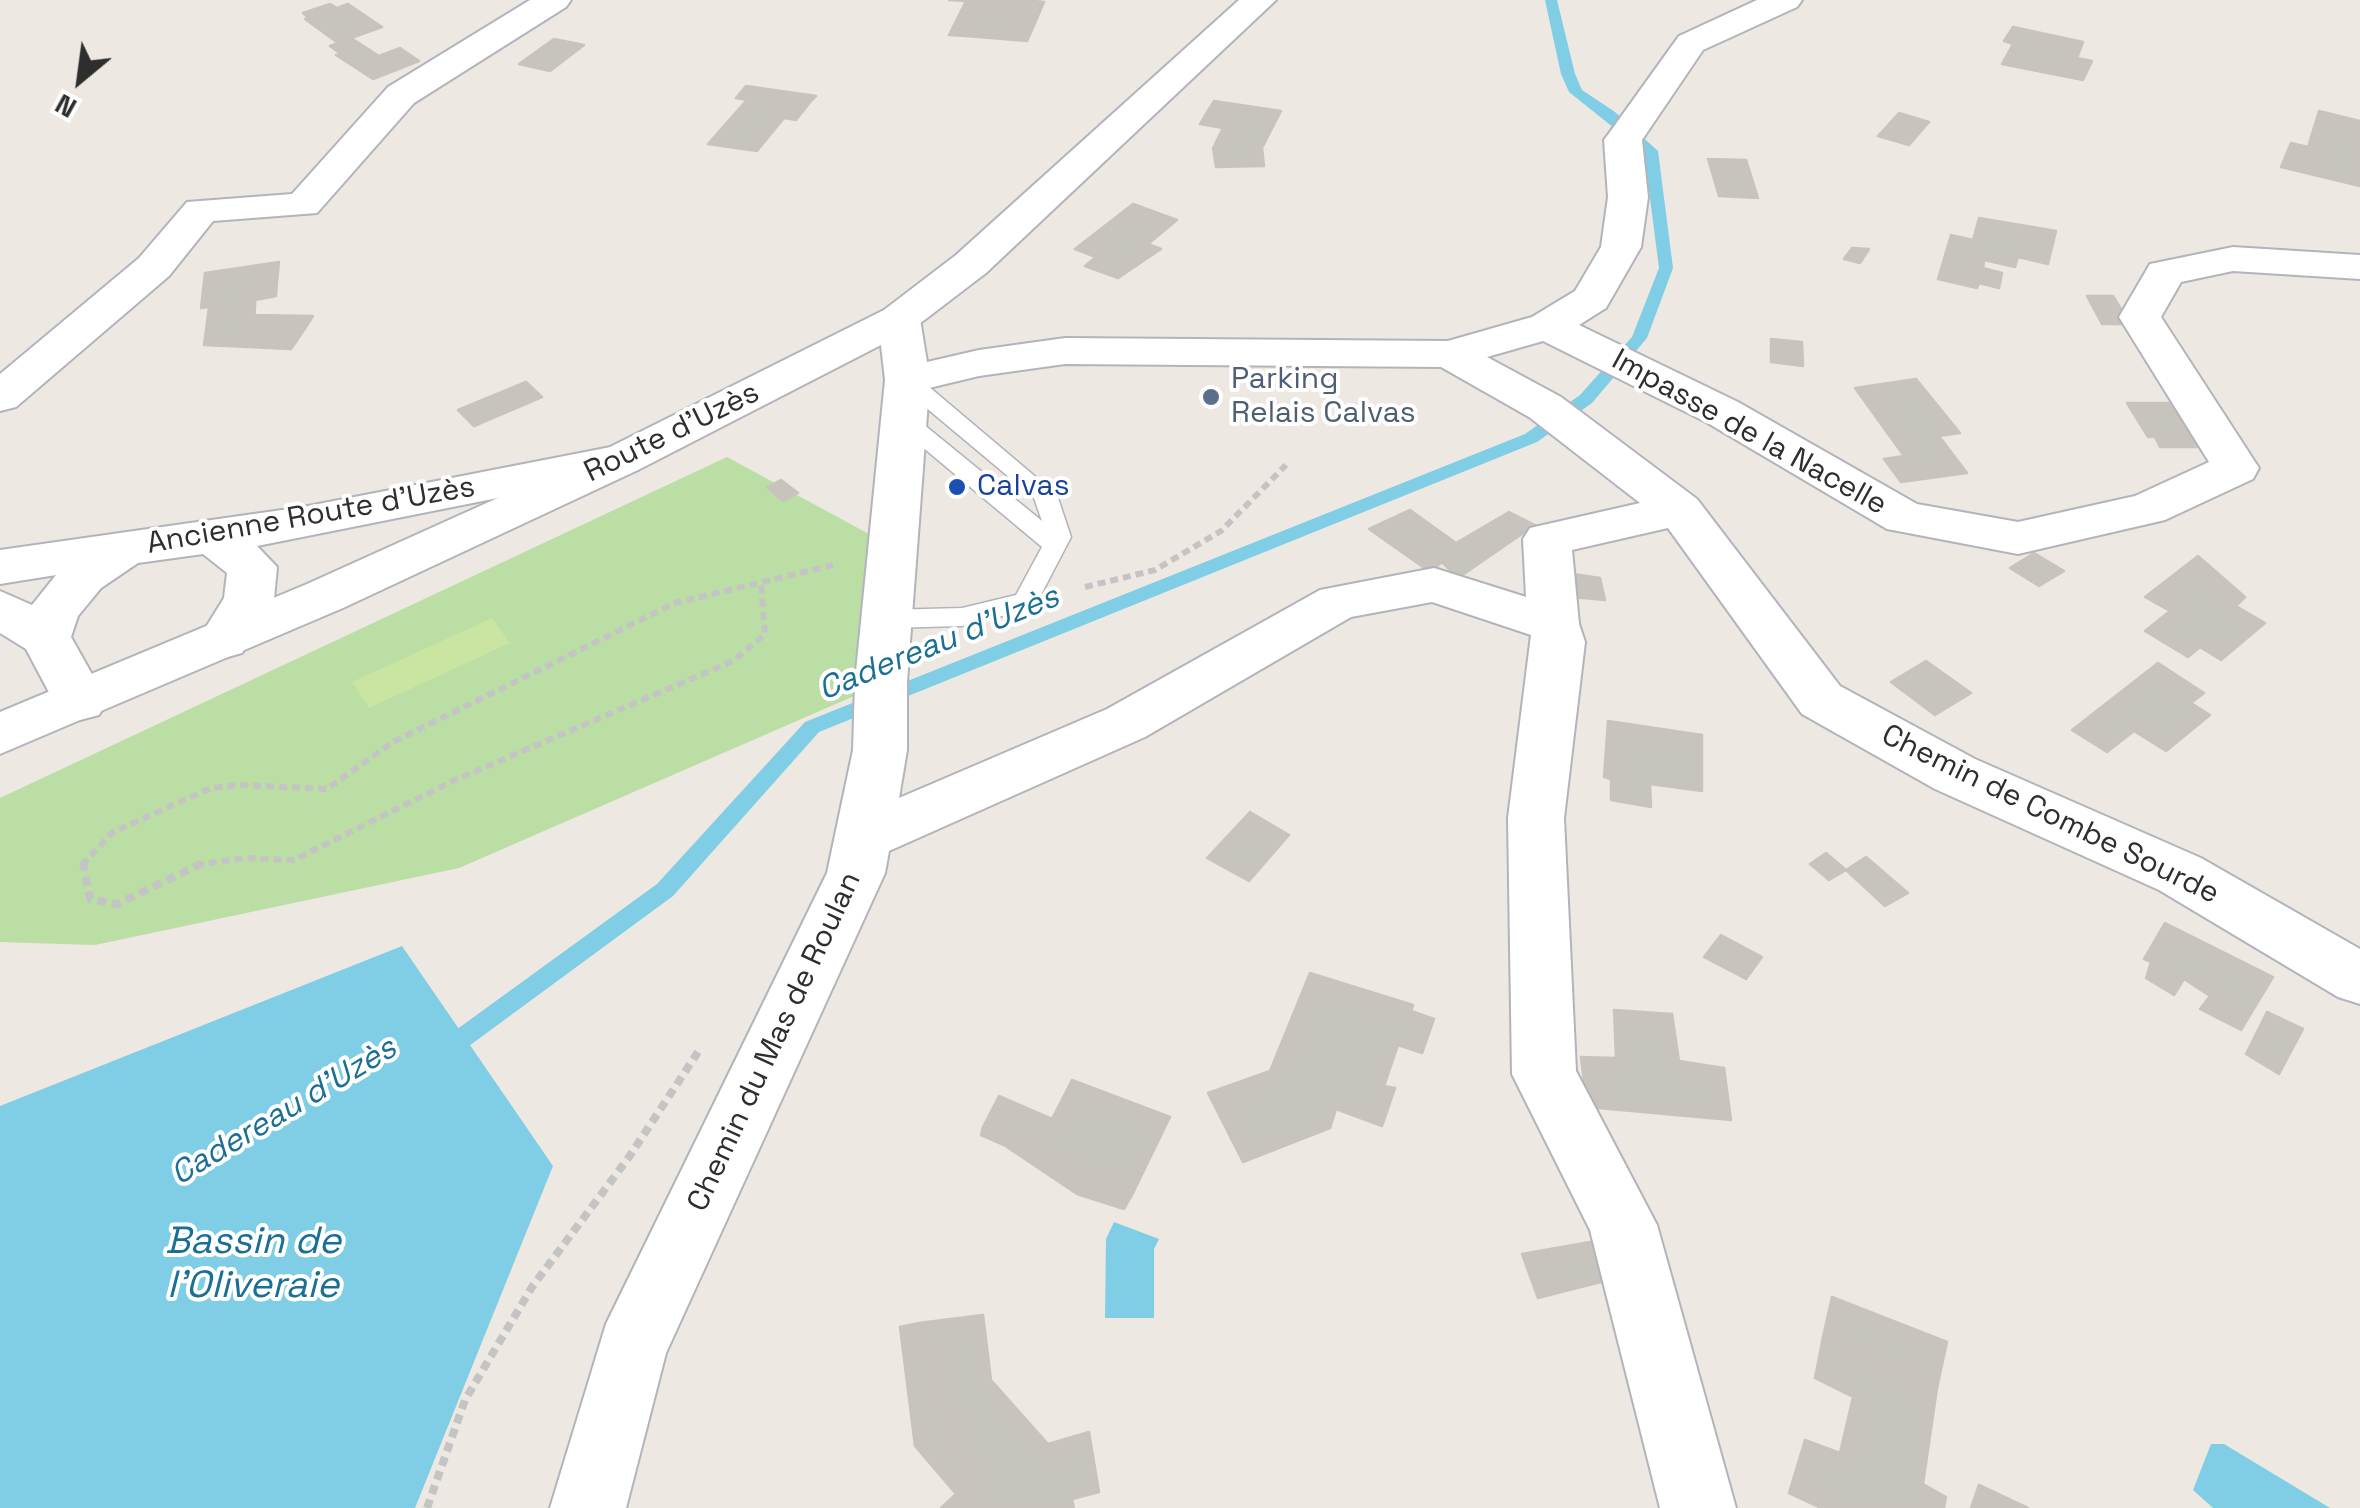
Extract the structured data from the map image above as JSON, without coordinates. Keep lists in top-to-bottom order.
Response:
{
  "streets": {
    "street": [
      "Route d'Uzès",
      "Impasse de la Nacelle",
      "Ancienne Route d'Uzès",
      "Chemin de Combe Sourde",
      "Chemin du Mas de Roulan"
    ]
  },
  "crossings": [
    ["Route d'Uzès", "Ancienne Route d'Uzès"],
    ["Route d'Uzès", "Chemin du Mas de Roulan"]
  ],
  "water": ["Cadereau d'Uzès", "Bassin de l'Oliveraie"],
  "places": ["Parking Relais Calvas", "Calvas"],
  "north": "bottom left"
}
